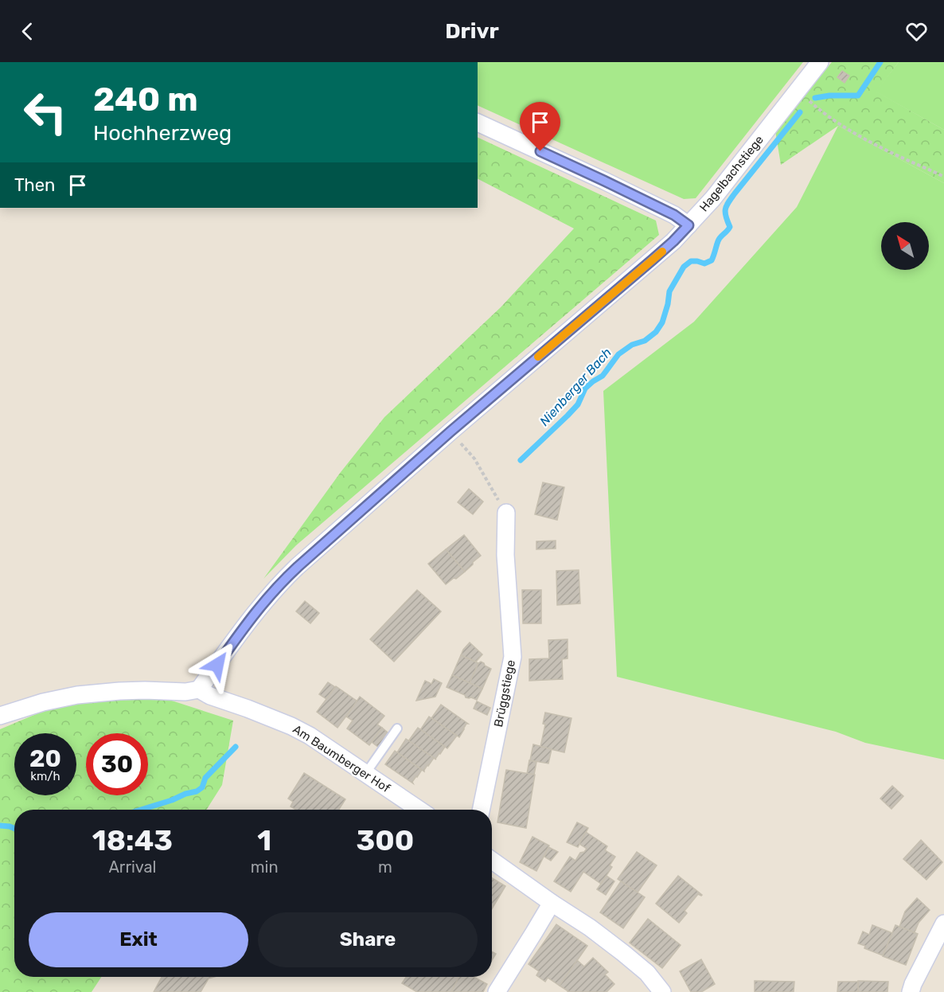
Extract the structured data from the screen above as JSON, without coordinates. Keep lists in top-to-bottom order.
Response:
{
  "streets": {
    "street": ["Hagelbachstiege", "Brüggstiege", "Am Baumberger Hof"]
  },
  "crossings": [
    ["Hagelbachstiege", "Am Baumberger Hof"]
  ],
  "water": ["Nienberger Bach"],
  "north": "top left",
  "page": {
    "header": "Drivr",
    "turn": ["240 m", "Hochherzweg"],
    "then": "Then",
    "speed": "20 km/h",
    "limit": "30",
    "eta": [
      "18:43",
      "Arrival",
      "1",
      "min",
      "300",
      "m"
    ],
    "buttons": ["Exit", "Share"]
  }
}
